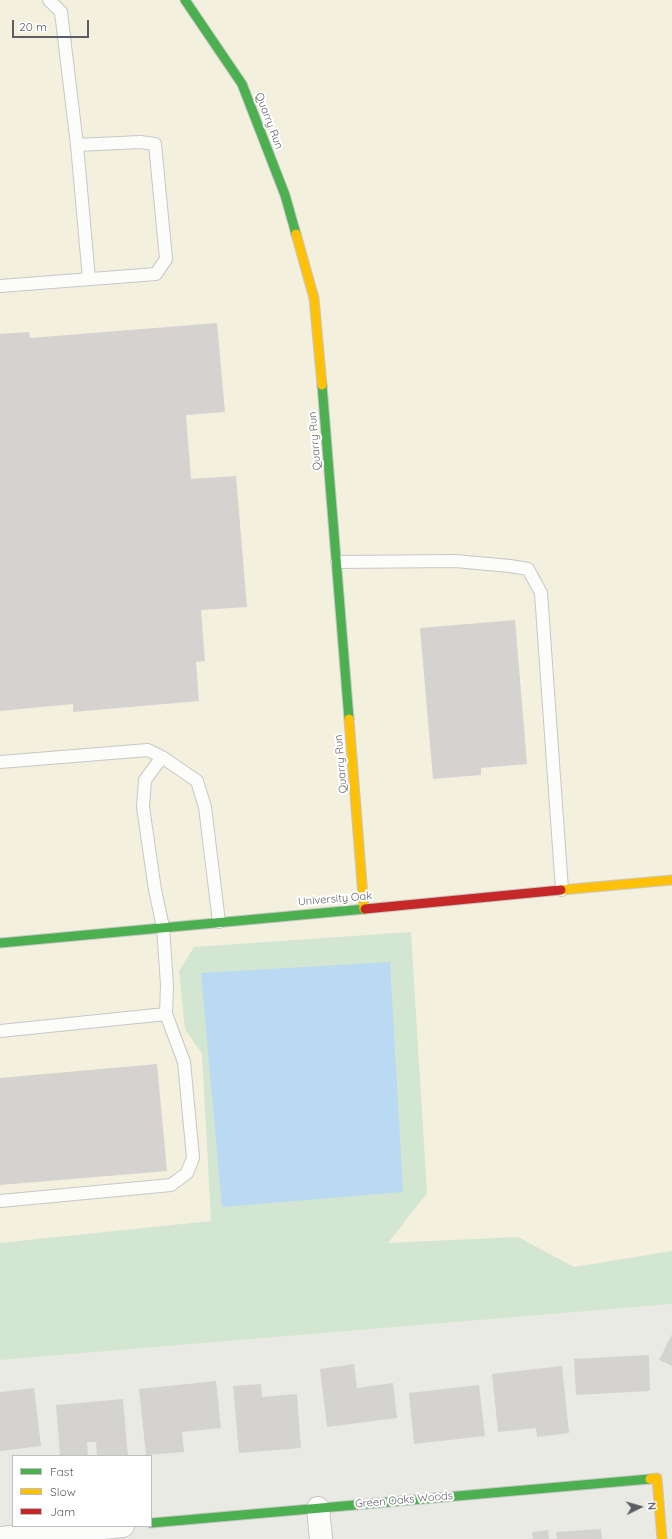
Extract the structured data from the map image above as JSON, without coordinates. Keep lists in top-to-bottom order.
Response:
{
  "streets": {
    "street": ["Quarry Run", "University Oak", "Green Oaks Woods"]
  },
  "crossings": [
    ["Quarry Run", "University Oak"]
  ],
  "legend": ["Fast", "Slow", "Jam"],
  "scale_bar": "20 m",
  "north": "right"
}
